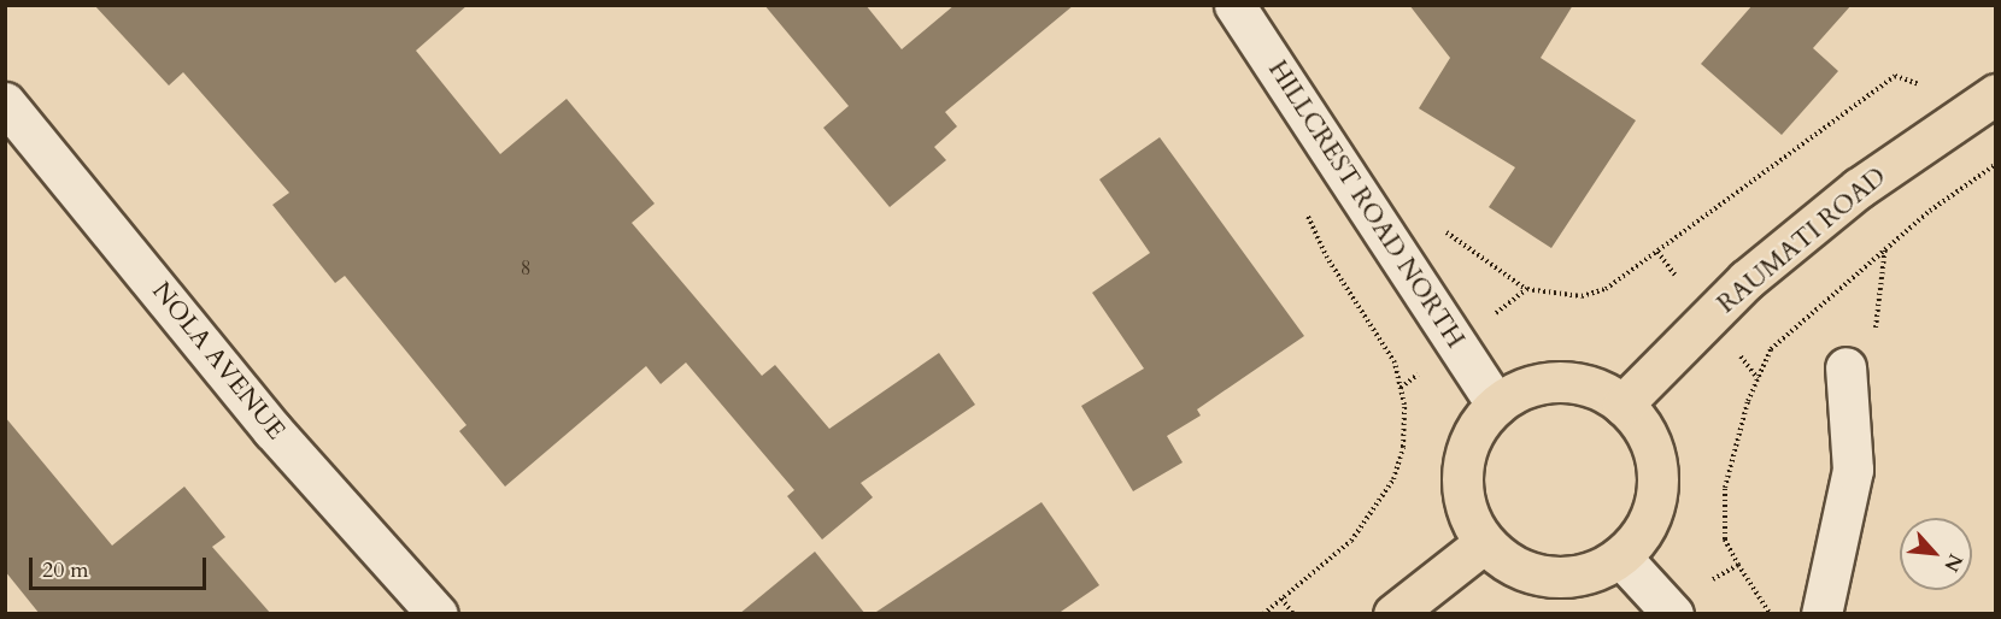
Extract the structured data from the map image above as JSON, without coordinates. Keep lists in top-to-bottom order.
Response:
{
  "streets": {
    "main road": ["RAUMATI ROAD"],
    "street": ["HILLCREST ROAD NORTH", "NOLA AVENUE"]
  },
  "crossings": [
    ["HILLCREST ROAD NORTH", "RAUMATI ROAD"]
  ],
  "house_numbers": ["8"],
  "scale_bar": "20 m",
  "north": "bottom right"
}
